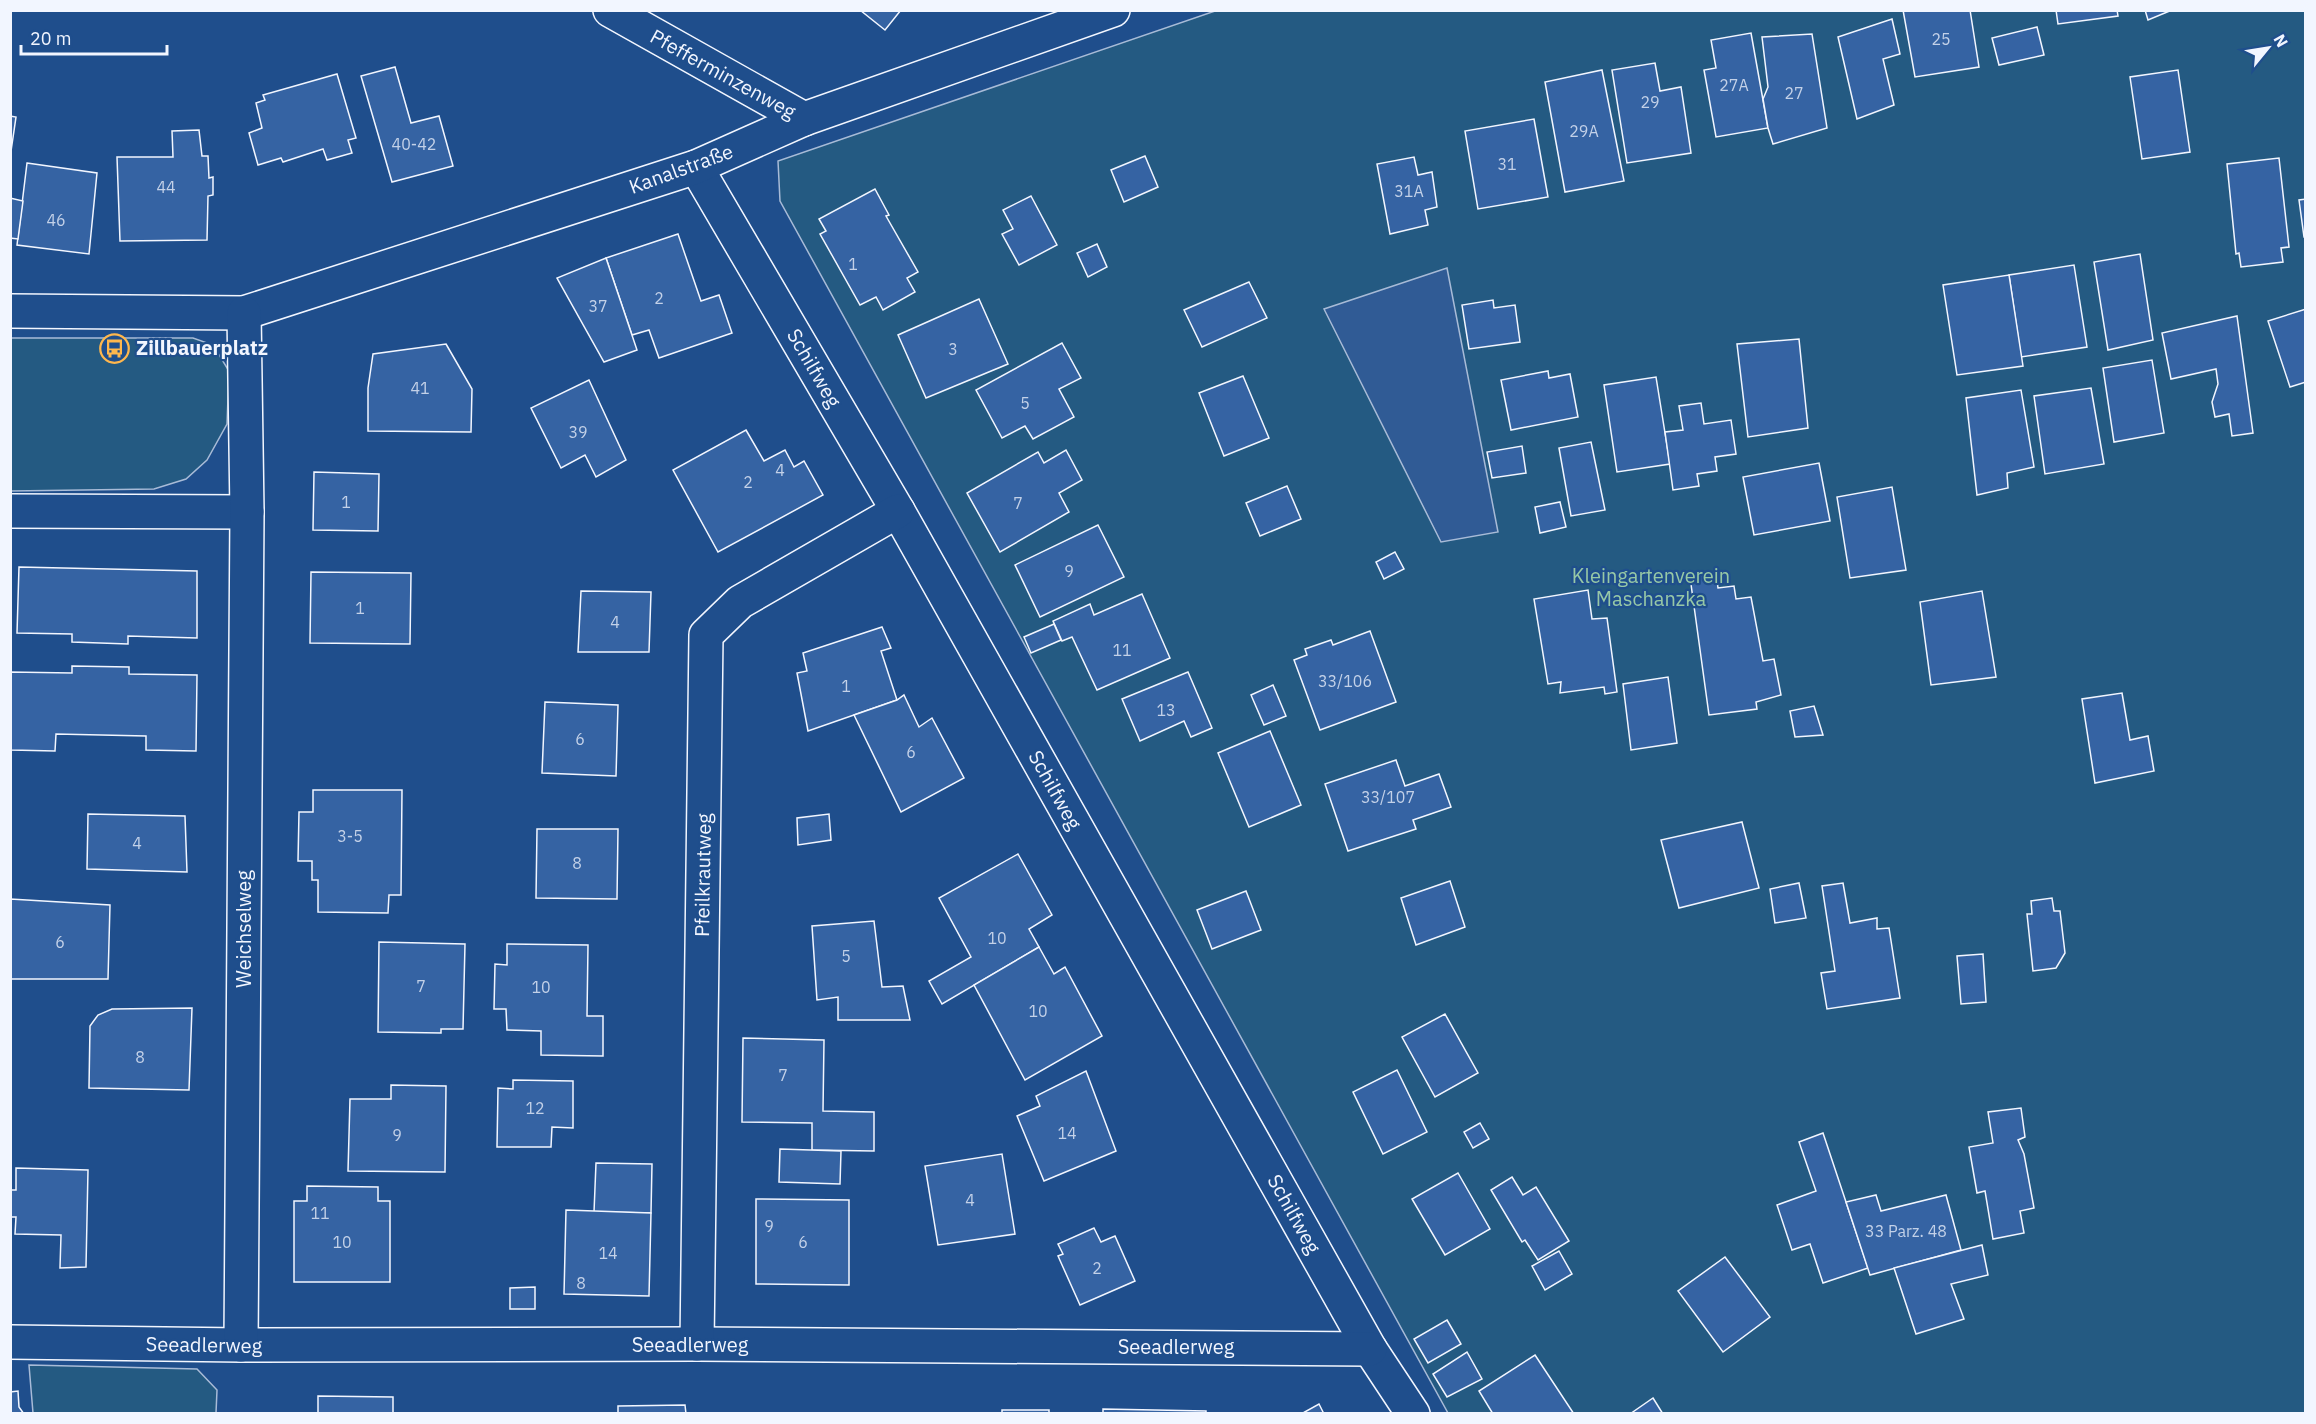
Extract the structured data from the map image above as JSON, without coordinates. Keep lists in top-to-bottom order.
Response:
{
  "streets": {
    "street": [
      "Pfefferminzenweg",
      "Kanalstraße",
      "Schilfweg",
      "Pfeilkrautweg",
      "Weichselweg",
      "Seeadlerweg"
    ]
  },
  "crossings": [
    ["Pfefferminzenweg", "Kanalstraße"],
    ["Kanalstraße", "Schilfweg"],
    ["Schilfweg", "Pfeilkrautweg"],
    ["Schilfweg", "Seeadlerweg"],
    ["Pfeilkrautweg", "Seeadlerweg"],
    ["Weichselweg", "Seeadlerweg"]
  ],
  "parks": ["Kleingartenverein Maschanzka"],
  "places": {
    "bus stop": ["Zillbauerplatz"]
  },
  "house_numbers": [
    "25",
    "27A",
    "27",
    "29",
    "29A",
    "40-42",
    "31",
    "44",
    "31A",
    "46",
    "1",
    "2",
    "37",
    "3",
    "41",
    "5",
    "39",
    "4",
    "2",
    "1",
    "7",
    "9",
    "1",
    "4",
    "11",
    "33/106",
    "1",
    "13",
    "6",
    "6",
    "33/107",
    "3-5",
    "4",
    "8",
    "10",
    "6",
    "5",
    "7",
    "10",
    "10",
    "8",
    "7",
    "12",
    "14",
    "9",
    "4",
    "11",
    "9",
    "33 Parz. 48",
    "10",
    "6",
    "14",
    "2",
    "8"
  ],
  "scale_bar": "20 m",
  "north": "top right"
}
